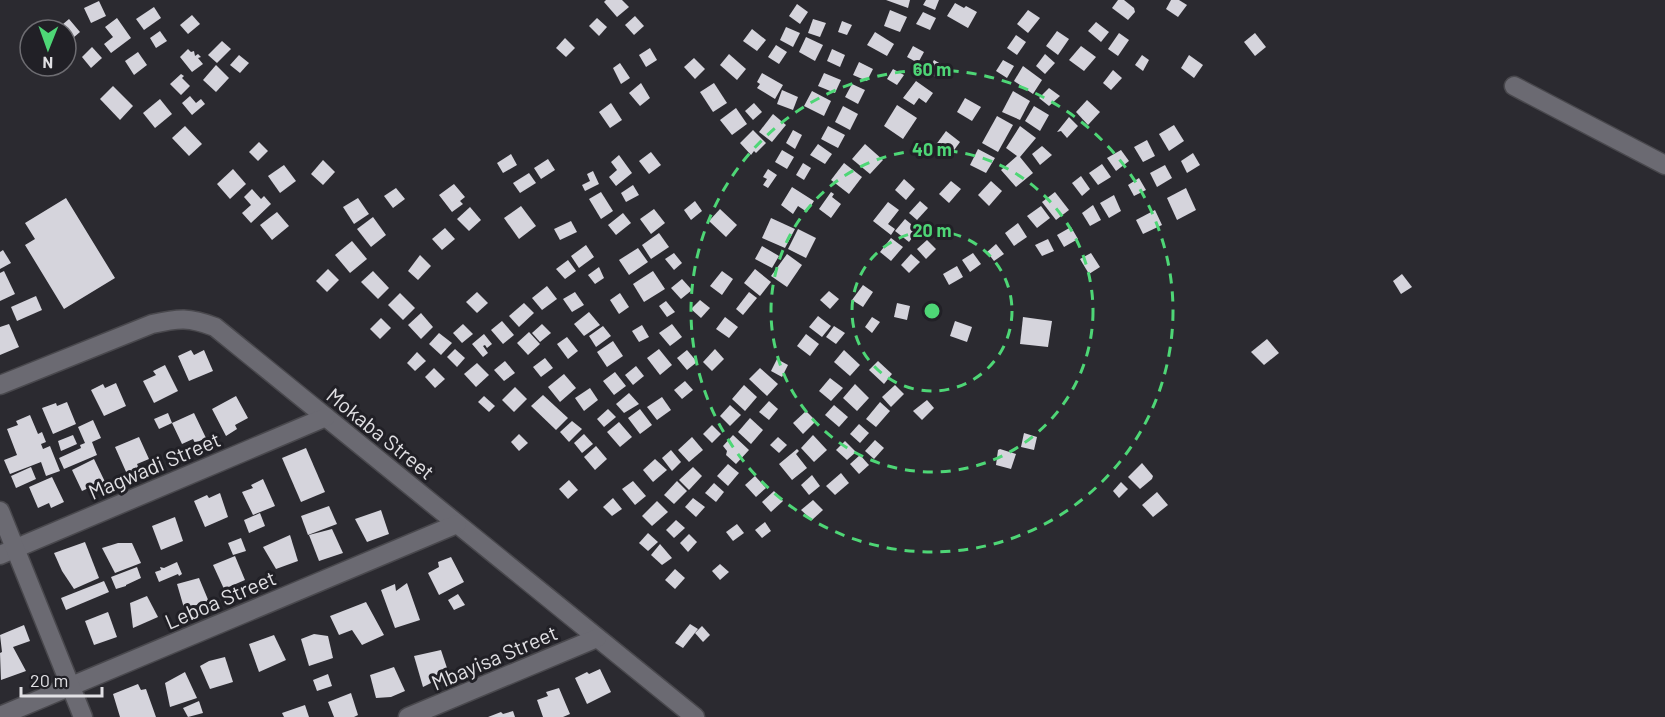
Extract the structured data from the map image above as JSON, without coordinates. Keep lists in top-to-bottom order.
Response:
{
  "streets": {
    "street": [
      "Mokaba Street",
      "Magwadi Street",
      "Leboa Street",
      "Mbayisa Street"
    ]
  },
  "crossings": [
    ["Mokaba Street", "Magwadi Street"],
    ["Mokaba Street", "Leboa Street"],
    ["Mokaba Street", "Mbayisa Street"]
  ],
  "scale_bar": "20 m",
  "north": "bottom",
  "rings": ["60 m", "40 m", "20 m"]
}
